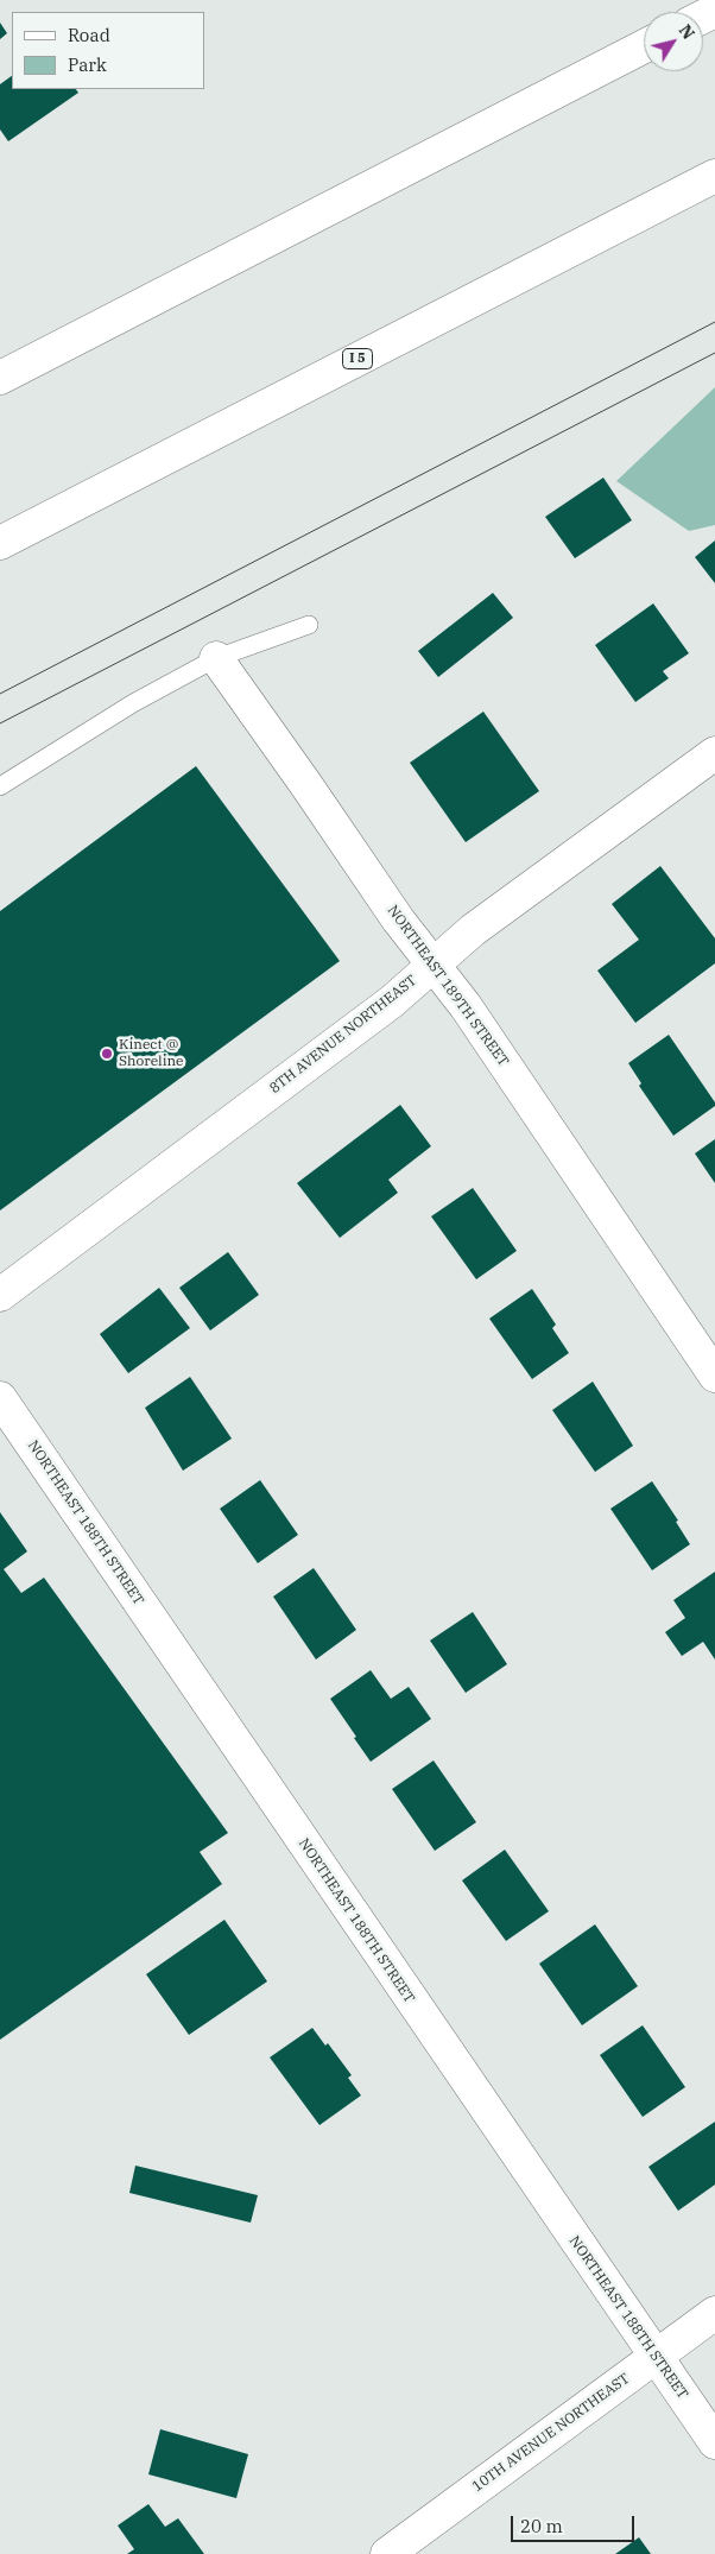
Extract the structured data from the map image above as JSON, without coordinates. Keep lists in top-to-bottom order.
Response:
{
  "streets": {
    "main road": [
      "I 5",
      "NORTHEAST 189TH STREET",
      "8TH AVENUE NORTHEAST",
      "NORTHEAST 188TH STREET",
      "10TH AVENUE NORTHEAST"
    ]
  },
  "crossings": [
    ["NORTHEAST 189TH STREET", "8TH AVENUE NORTHEAST"],
    ["NORTHEAST 188TH STREET", "10TH AVENUE NORTHEAST"]
  ],
  "places": ["Kinect @ Shoreline"],
  "legend": ["Road", "Park"],
  "scale_bar": "20 m",
  "north": "top right"
}
